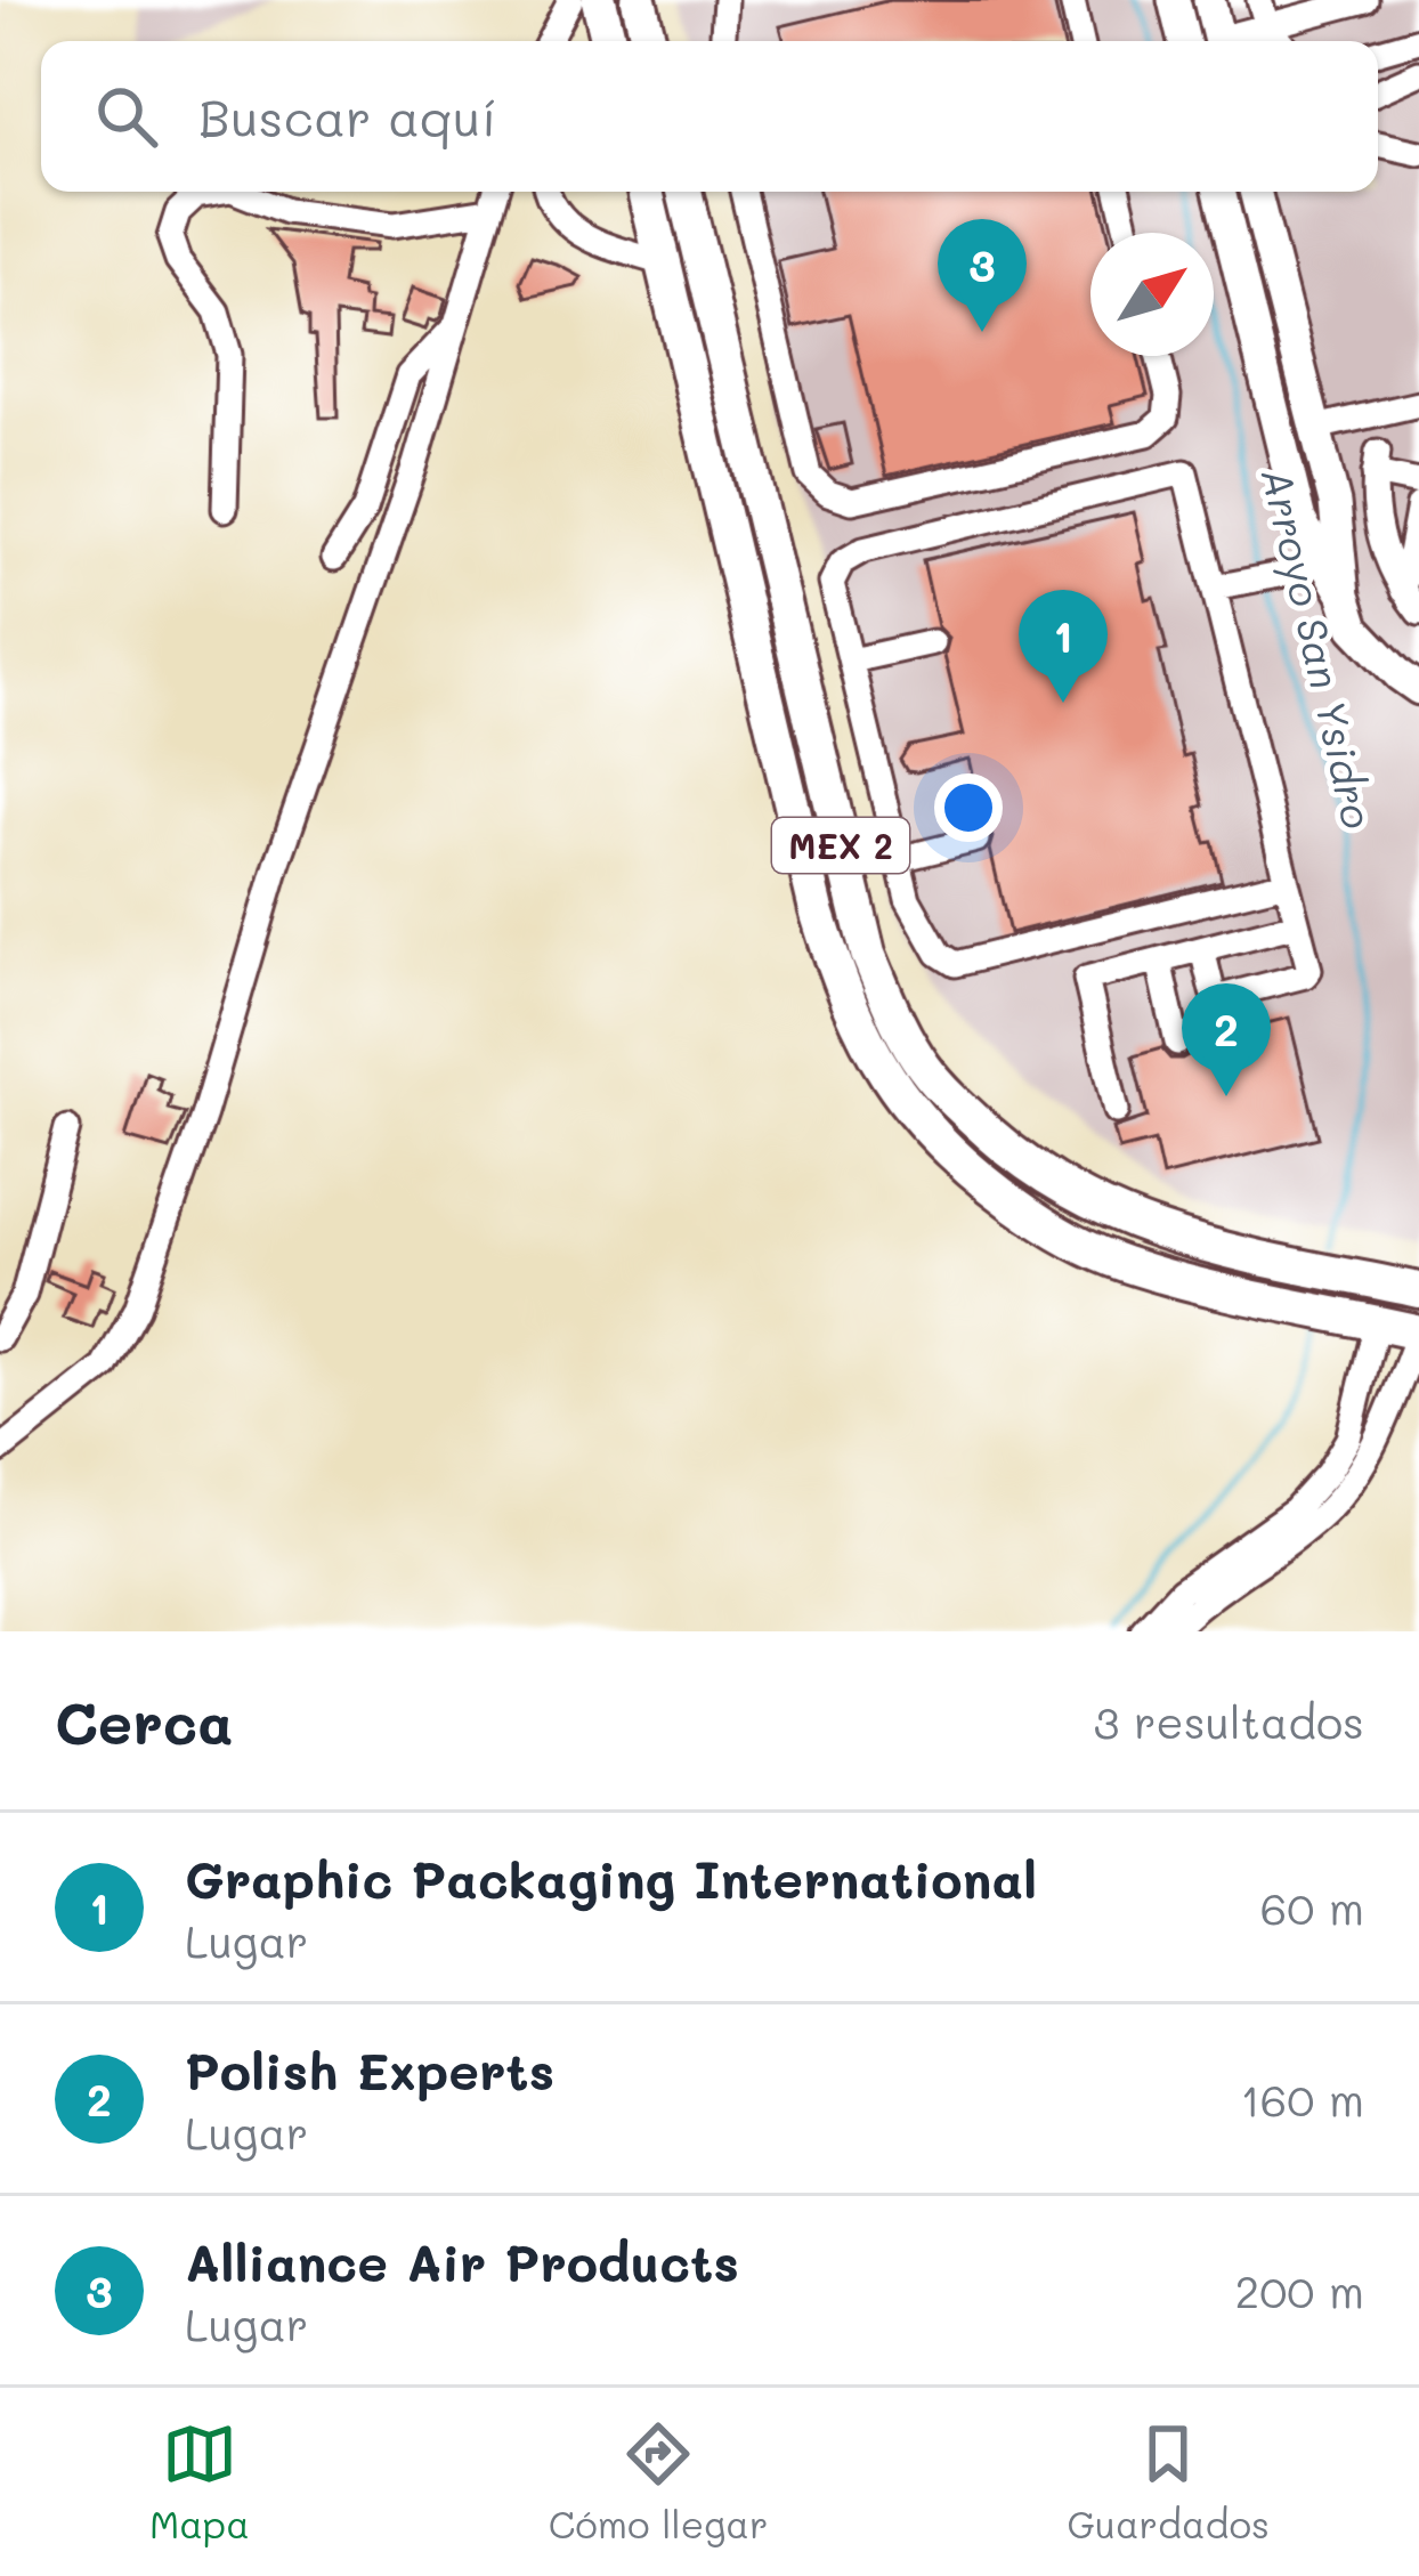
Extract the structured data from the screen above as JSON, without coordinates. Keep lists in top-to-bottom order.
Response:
{
  "streets": {
    "highway": ["MEX 2"]
  },
  "water": ["Arroyo San Ysidro"],
  "north": "top right",
  "page": {
    "search": "Buscar aquí",
    "pins": ["3", "1", "2"],
    "heading": ["Cerca", "3 resultados"],
    "list": [
      {
        "mark": "1",
        "name": "Graphic Packaging International",
        "note": "Lugar",
        "value": "60 m"
      },
      {
        "mark": "2",
        "name": "Polish Experts",
        "note": "Lugar",
        "value": "160 m"
      },
      {
        "mark": "3",
        "name": "Alliance Air Products",
        "note": "Lugar",
        "value": "200 m"
      }
    ],
    "nav": ["Mapa", "Cómo llegar", "Guardados"]
  }
}
